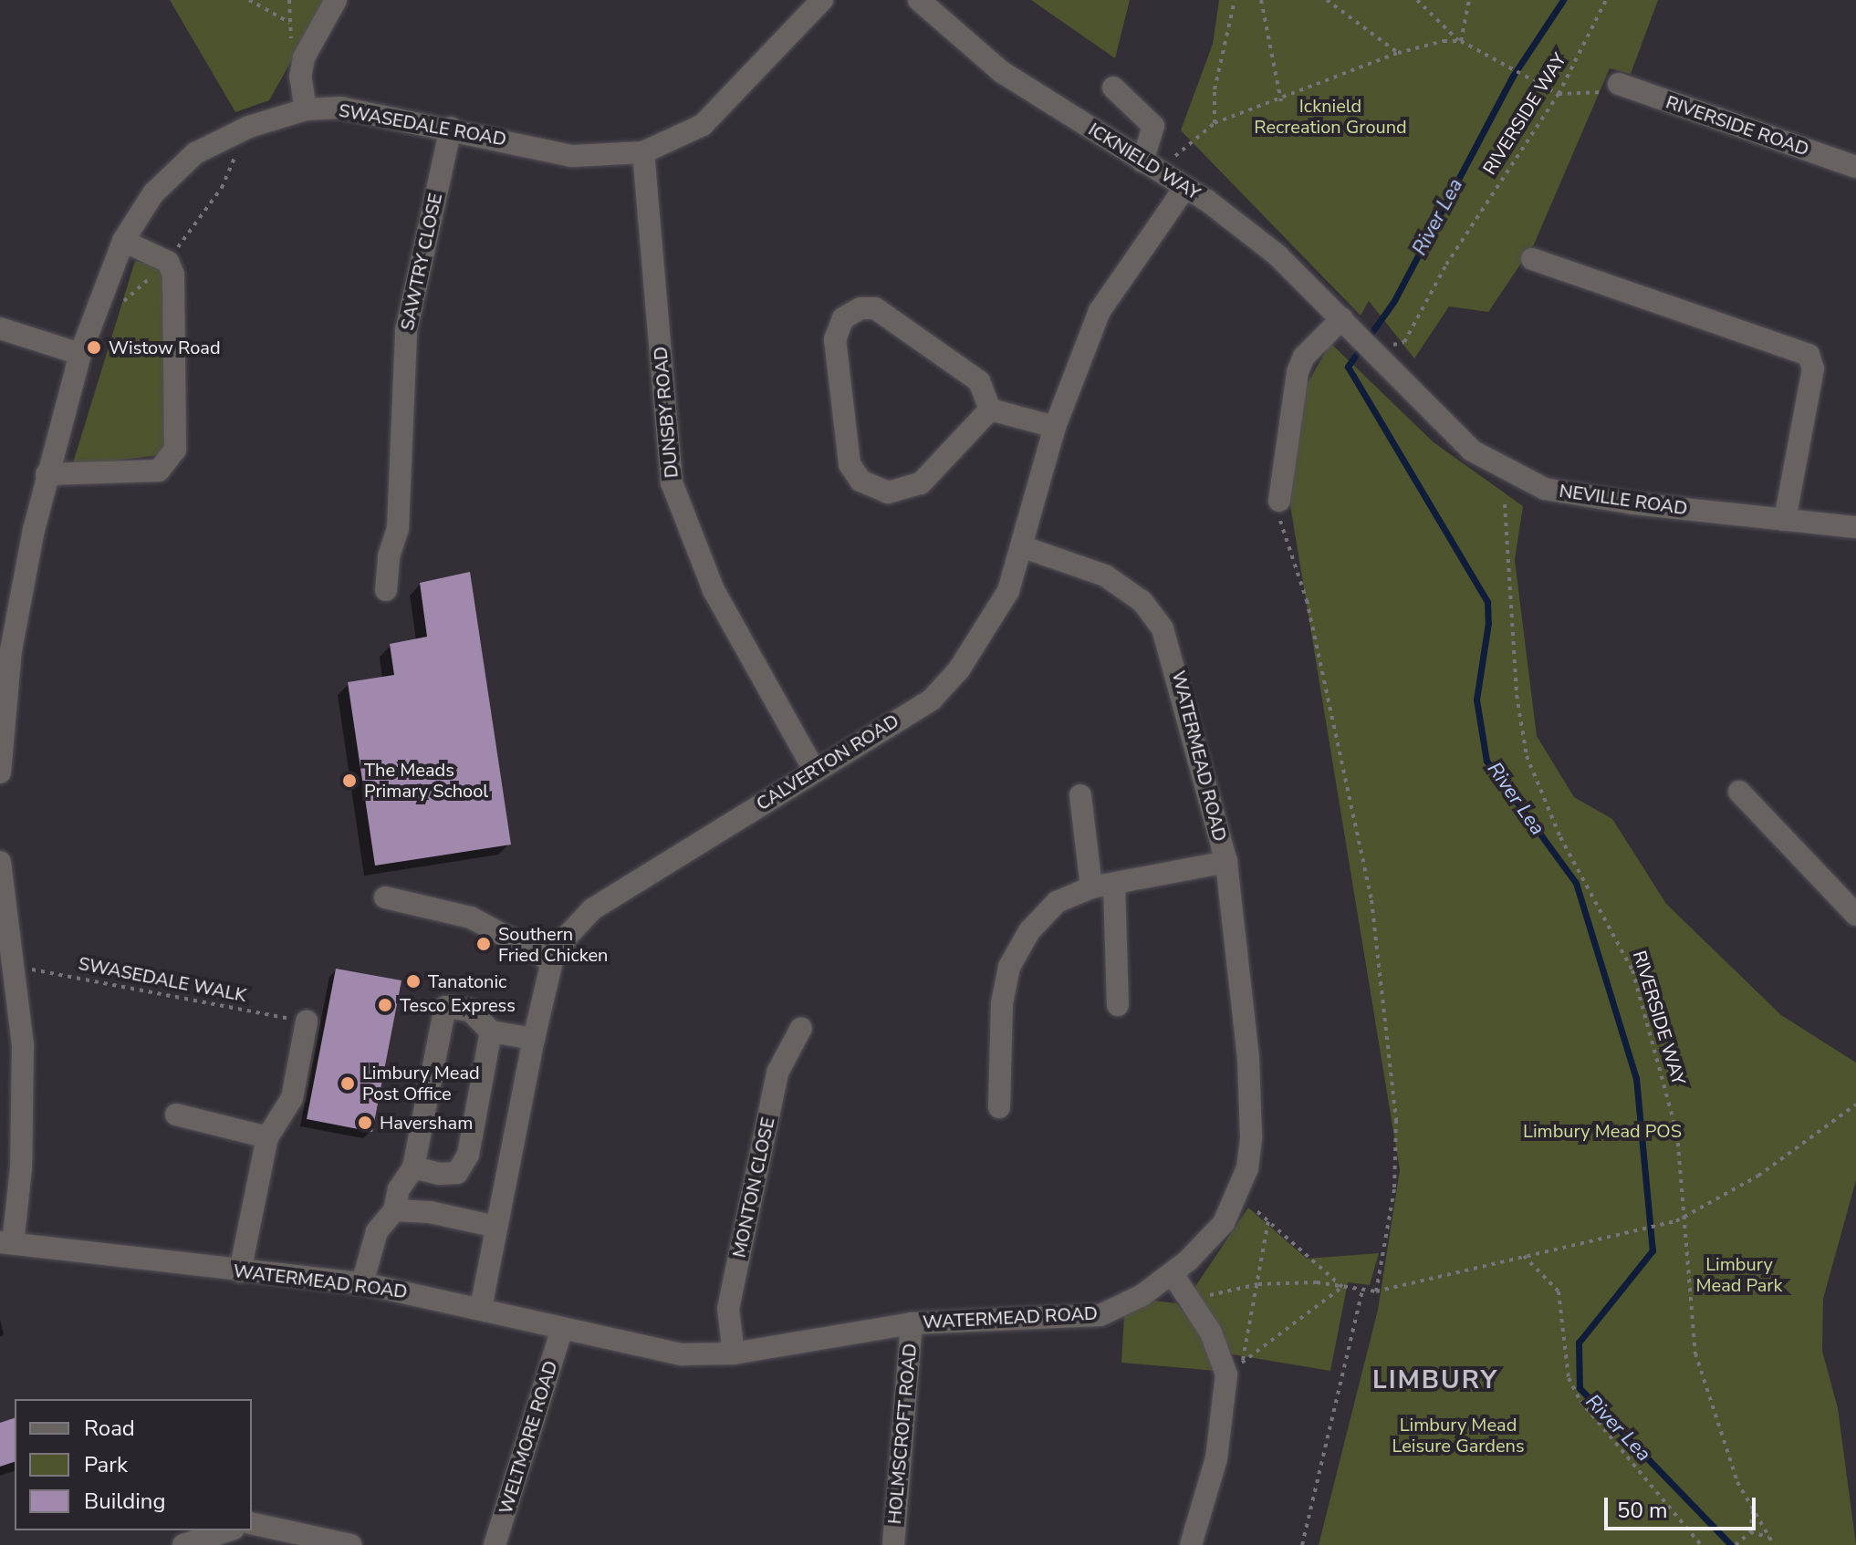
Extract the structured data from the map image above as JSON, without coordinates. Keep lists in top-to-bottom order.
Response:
{
  "streets": {
    "street": [
      "SWASEDALE ROAD",
      "RIVERSIDE ROAD",
      "ICKNIELD WAY",
      "SAWTRY CLOSE",
      "DUNSBY ROAD",
      "NEVILLE ROAD",
      "WATERMEAD ROAD",
      "CALVERTON ROAD",
      "MONTON CLOSE",
      "HOLMSCROFT ROAD",
      "WELTMORE ROAD"
    ],
    "path": ["RIVERSIDE WAY", "SWASEDALE WALK"]
  },
  "crossings": [
    ["RIVERSIDE WAY", "NEVILLE ROAD"],
    ["SWASEDALE ROAD", "SAWTRY CLOSE"],
    ["SWASEDALE ROAD", "DUNSBY ROAD"],
    ["ICKNIELD WAY", "NEVILLE ROAD"],
    ["ICKNIELD WAY", "CALVERTON ROAD"],
    ["DUNSBY ROAD", "CALVERTON ROAD"],
    ["WATERMEAD ROAD", "CALVERTON ROAD"],
    ["WATERMEAD ROAD", "MONTON CLOSE"],
    ["WATERMEAD ROAD", "HOLMSCROFT ROAD"],
    ["WATERMEAD ROAD", "WELTMORE ROAD"]
  ],
  "districts": ["LIMBURY"],
  "water": ["River Lea"],
  "parks": [
    "Icknield Recreation Ground",
    "Limbury Mead POS",
    "Limbury Mead Park",
    "Limbury Mead Leisure Gardens"
  ],
  "places": [
    "Wistow Road",
    "The Meads Primary School",
    "Southern Fried Chicken",
    "Tanatonic",
    "Tesco Express",
    "Limbury Mead Post Office",
    "Haversham"
  ],
  "legend": ["Road", "Park", "Building"],
  "scale_bar": "50 m"
}
